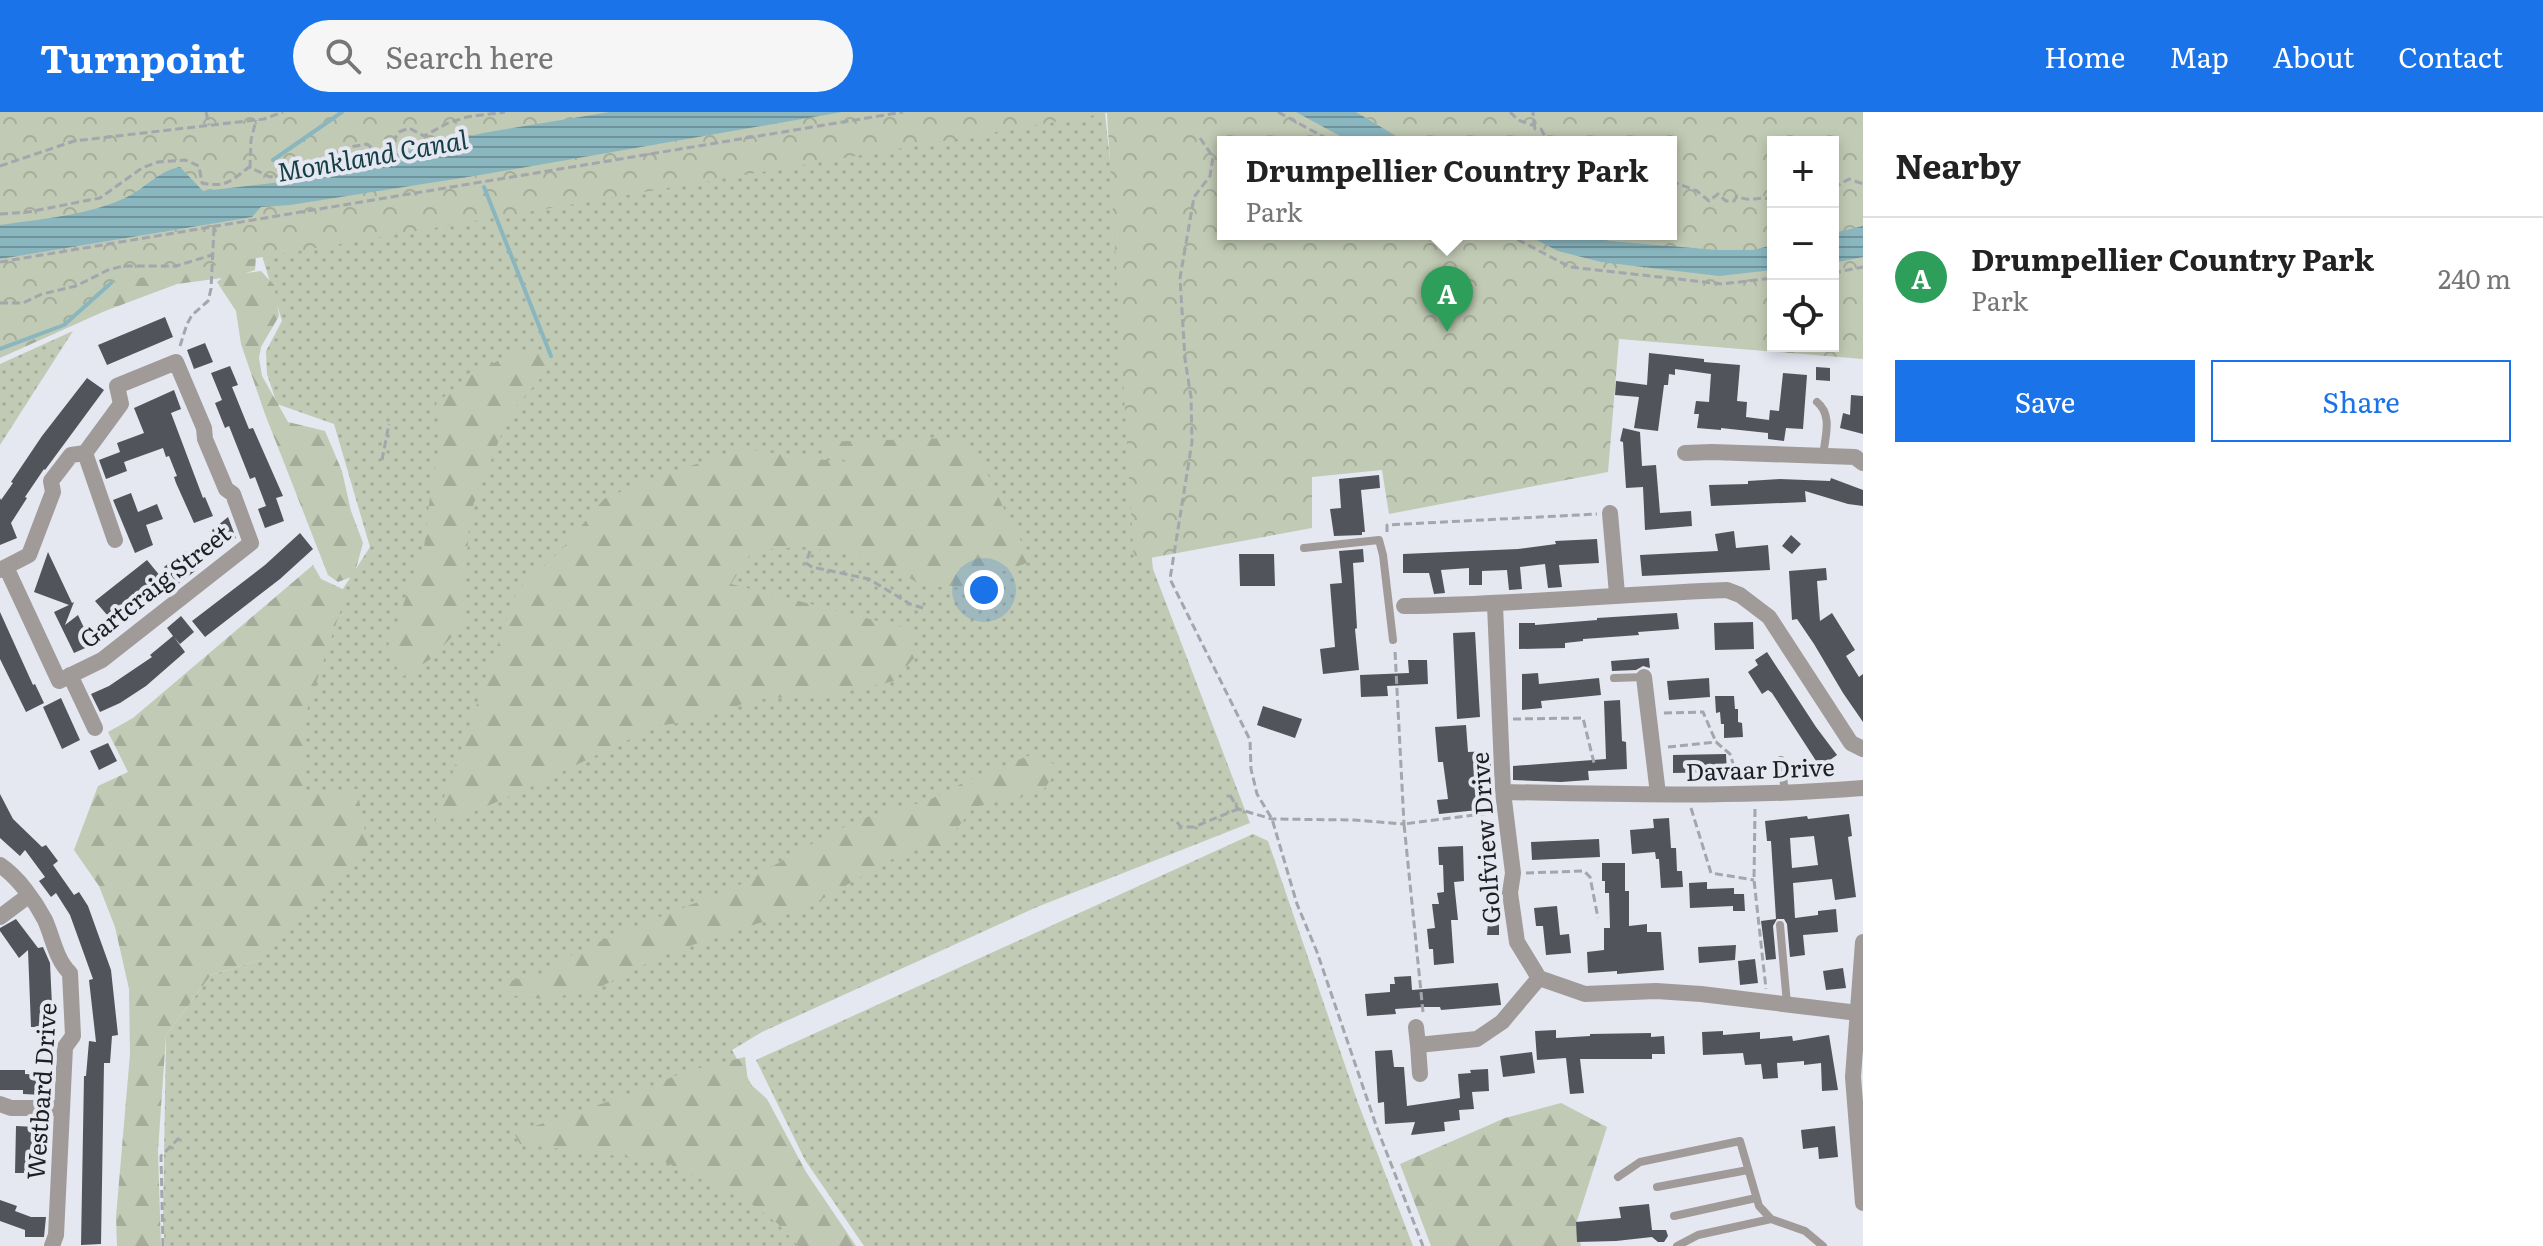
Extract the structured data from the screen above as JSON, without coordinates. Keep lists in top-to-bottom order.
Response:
{
  "streets": {
    "street": [
      "Gartcraig Street",
      "Davaar Drive",
      "Golfview Drive",
      "Westbard Drive"
    ]
  },
  "crossings": [
    ["Davaar Drive", "Golfview Drive"]
  ],
  "water": ["Monkland Canal"],
  "page": {
    "header": "Turnpoint",
    "search": "Search here",
    "nav": [
      "Home",
      "Map",
      "About",
      "Contact"
    ],
    "heading": "Nearby",
    "map_buttons": ["+", "−"],
    "popup": ["Drumpellier Country Park", "Park"],
    "list": [
      {
        "mark": "A",
        "name": "Drumpellier Country Park",
        "note": "Park",
        "value": "240 m"
      }
    ],
    "pins": "A",
    "buttons": ["Save", "Share"]
  }
}
